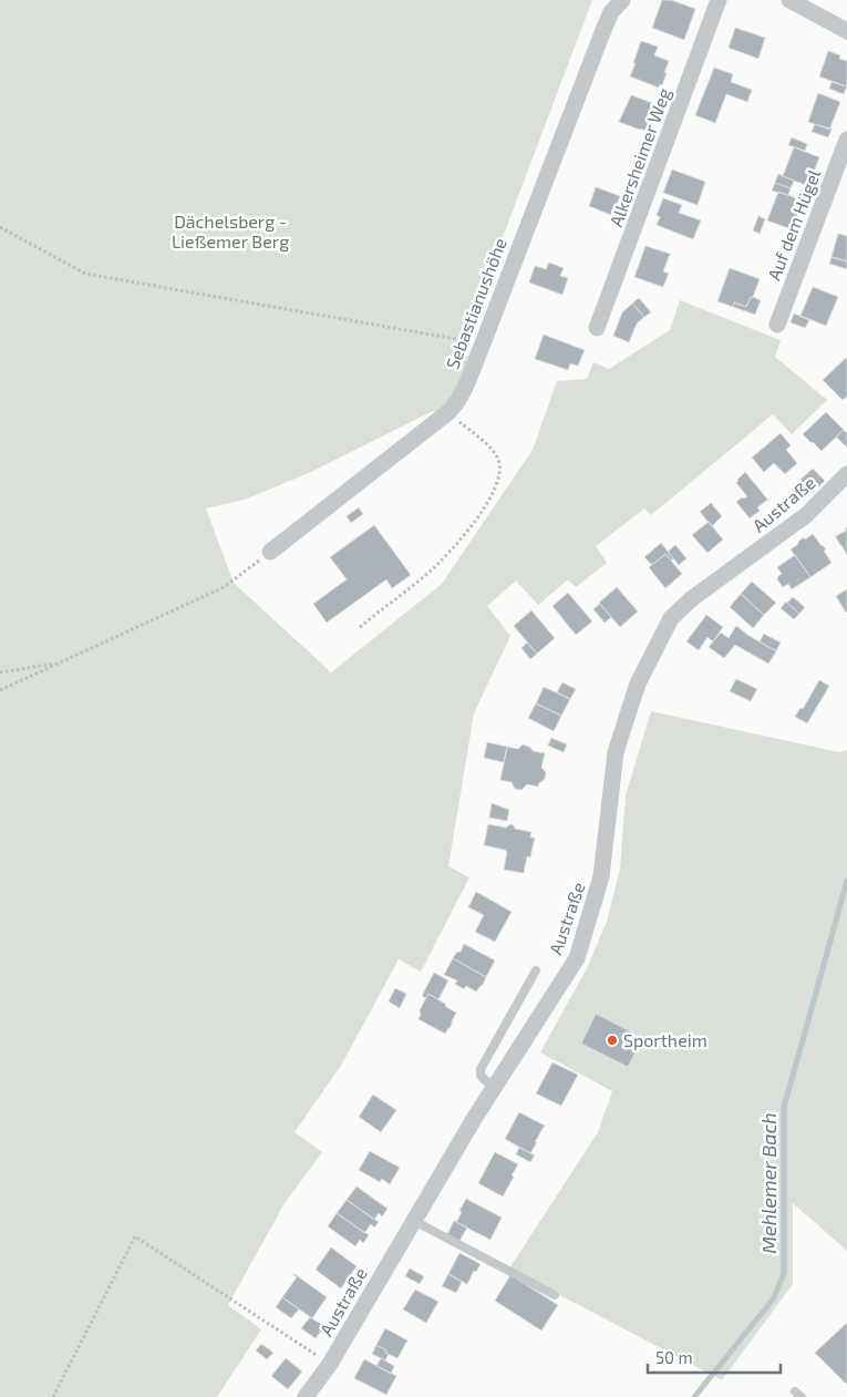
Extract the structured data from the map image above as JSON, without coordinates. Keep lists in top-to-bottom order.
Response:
{
  "streets": {
    "street": [
      "Alkersheimer Weg",
      "Auf dem Hügel",
      "Sebastianushöhe",
      "Austraße"
    ]
  },
  "water": ["Mehlemer Bach"],
  "parks": ["Dächelsberg - Ließemer Berg"],
  "places": ["Sportheim"],
  "scale_bar": "50 m"
}
